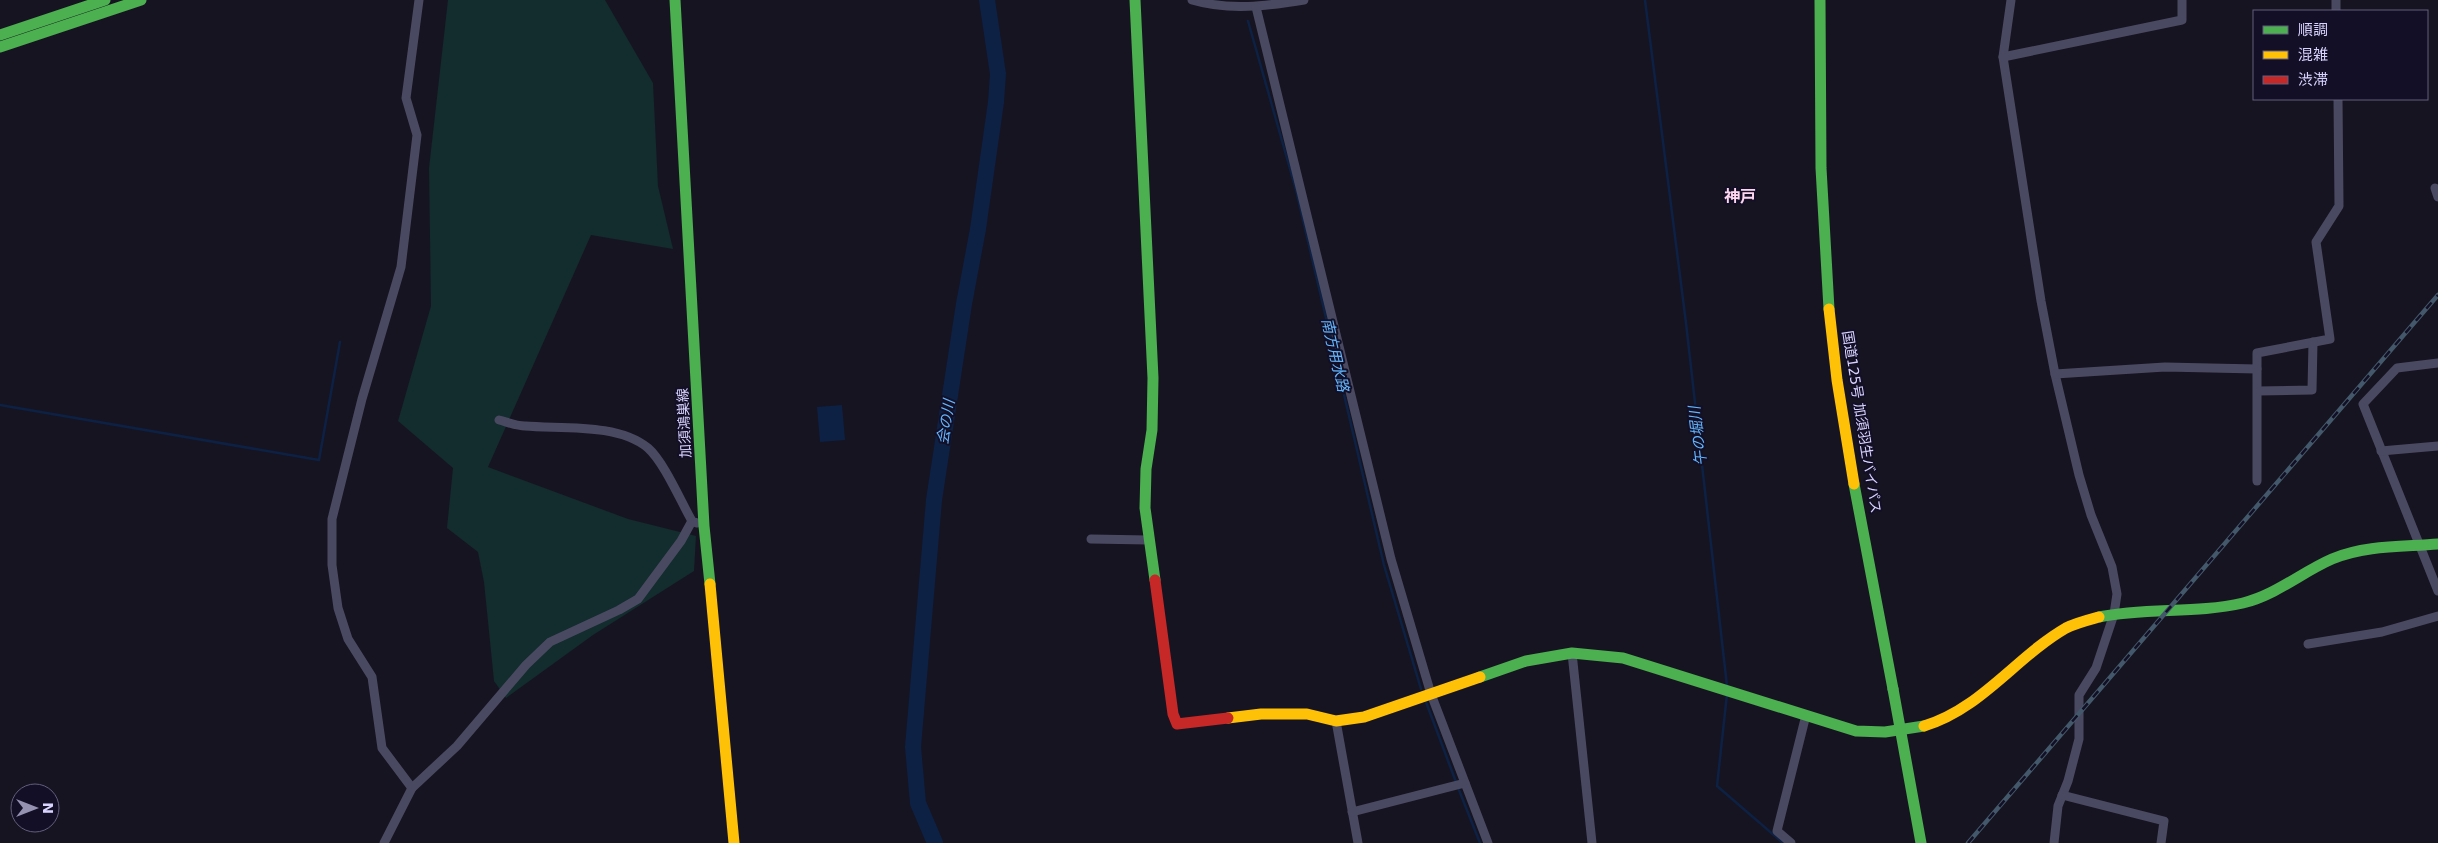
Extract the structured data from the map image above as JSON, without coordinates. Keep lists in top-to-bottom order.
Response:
{
  "streets": {
    "main road": ["国道125号 加須羽生バイパス", "加須鴻巣線"]
  },
  "districts": ["神戸"],
  "water": ["南方用水路", "会の川", "午の堀川"],
  "legend": ["順調", "混雑", "渋滞"],
  "north": "right"
}
